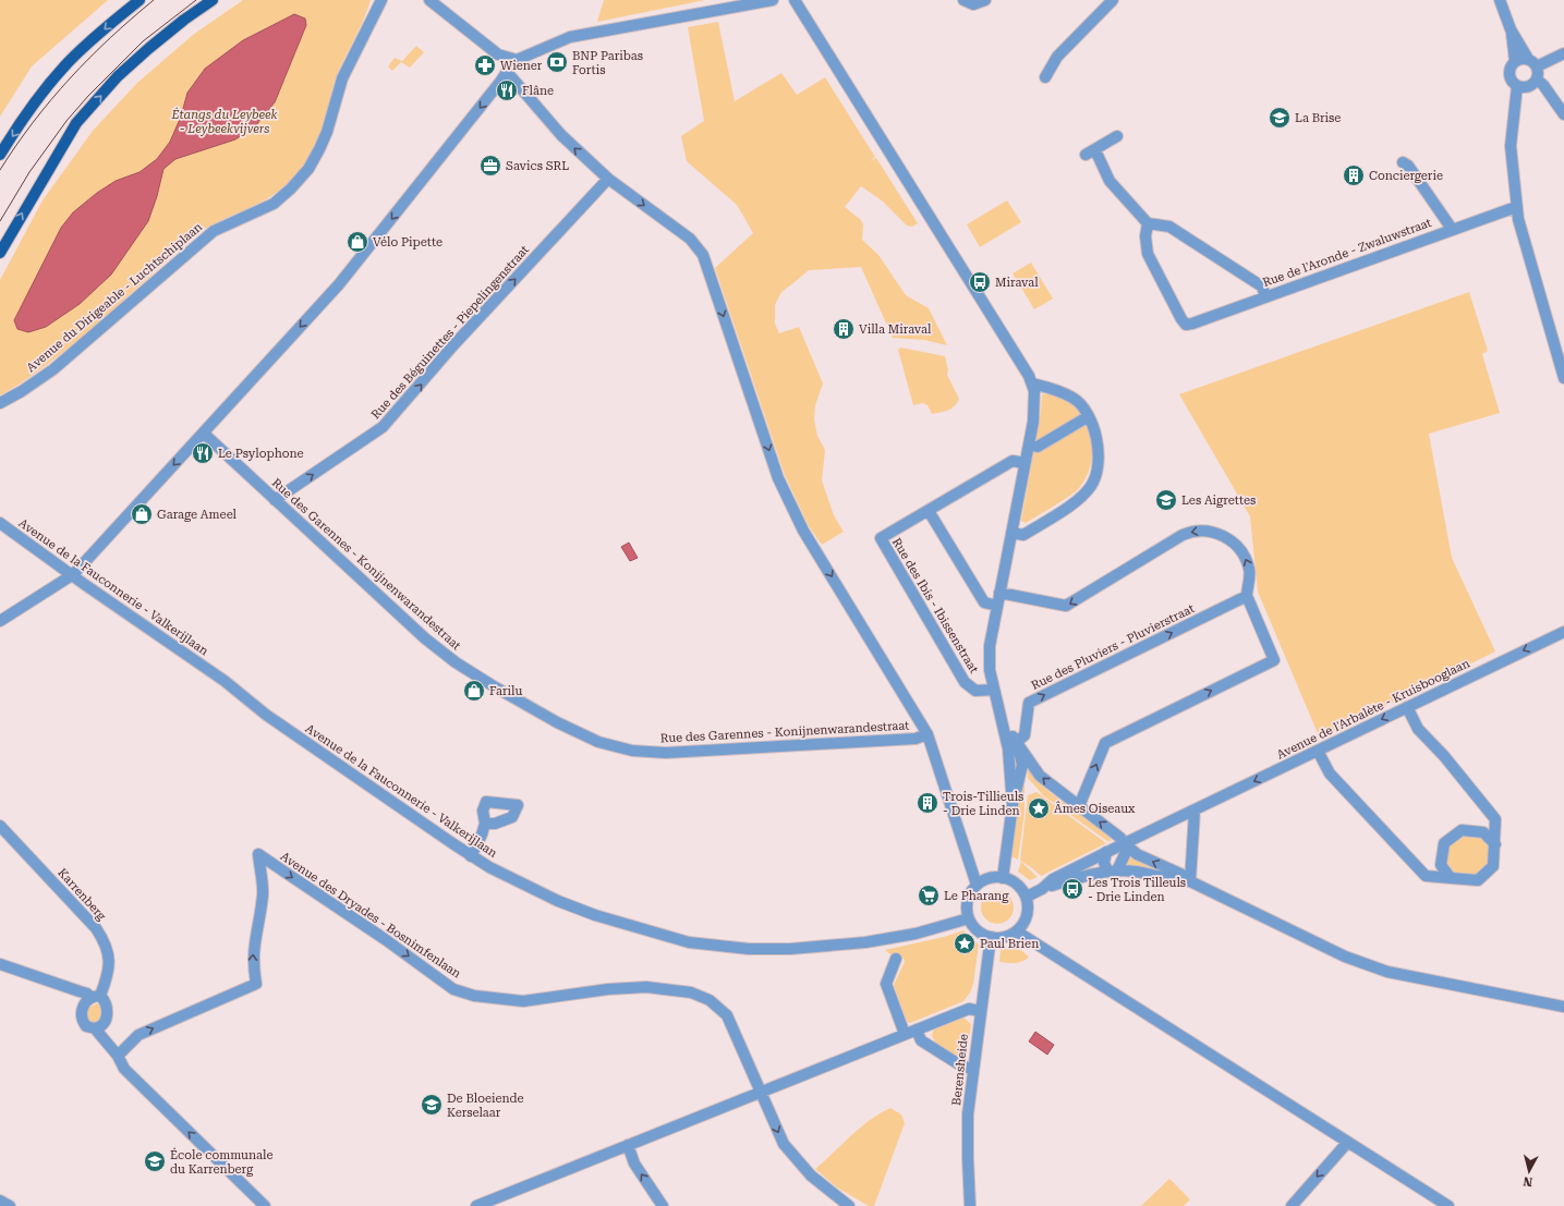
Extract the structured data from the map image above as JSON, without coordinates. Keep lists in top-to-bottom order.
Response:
{
  "streets": {
    "street": [
      "Rue de l'Aronde - Zwaluwstraat",
      "Avenue du Dirigeable - Luchtschiplaan",
      "Rue des Béguinettes - Piepelingenstraat",
      "Rue des Garennes - Konijnenwarandestraat",
      "Avenue de la Fauconnerie - Valkerijlaan",
      "Rue des Ibis - Ibissenstraat",
      "Rue des Pluviers - Pluvierstraat",
      "Avenue de l'Arbalète - Kruisbooglaan",
      "Karrenberg",
      "Avenue des Dryades - Bosnimfenlaan",
      "Berensheide"
    ]
  },
  "crossings": [
    ["Rue des Béguinettes - Piepelingenstraat", "Rue des Garennes - Konijnenwarandestraat"],
    ["Avenue de la Fauconnerie - Valkerijlaan", "Avenue de l'Arbalète - Kruisbooglaan"],
    ["Avenue de la Fauconnerie - Valkerijlaan", "Berensheide"],
    ["Avenue de l'Arbalète - Kruisbooglaan", "Berensheide"]
  ],
  "one_way": ["Rue des Béguinettes - Piepelingenstraat", "Rue des Pluviers - Pluvierstraat", "Avenue de l'Arbalète - Kruisbooglaan"],
  "parks": ["Étangs du Leybeek - Leybeekvijvers"],
  "places": {
    "bank": ["BNP Paribas Fortis"],
    "pharmacy": ["Wiener"],
    "restaurant": ["Flâne", "Le Psylophone"],
    "school or university": [
      "La Brise",
      "Les Aigrettes",
      "De Bloeiende Kerselaar",
      "École communale du Karrenberg"
    ],
    "office": ["Savics SRL"],
    "building": ["Conciergerie", "Villa Miraval", "Trois-Tillieuls - Drie Linden"],
    "shop": ["Vélo Pipette", "Garage Ameel", "Farilu"],
    "bus stop": ["Miraval", "Les Trois Tilleuls - Drie Linden"],
    "place": ["Âmes Oiseaux", "Paul Brien"],
    "supermarket": ["Le Pharang"]
  },
  "north": "bottom"
}
